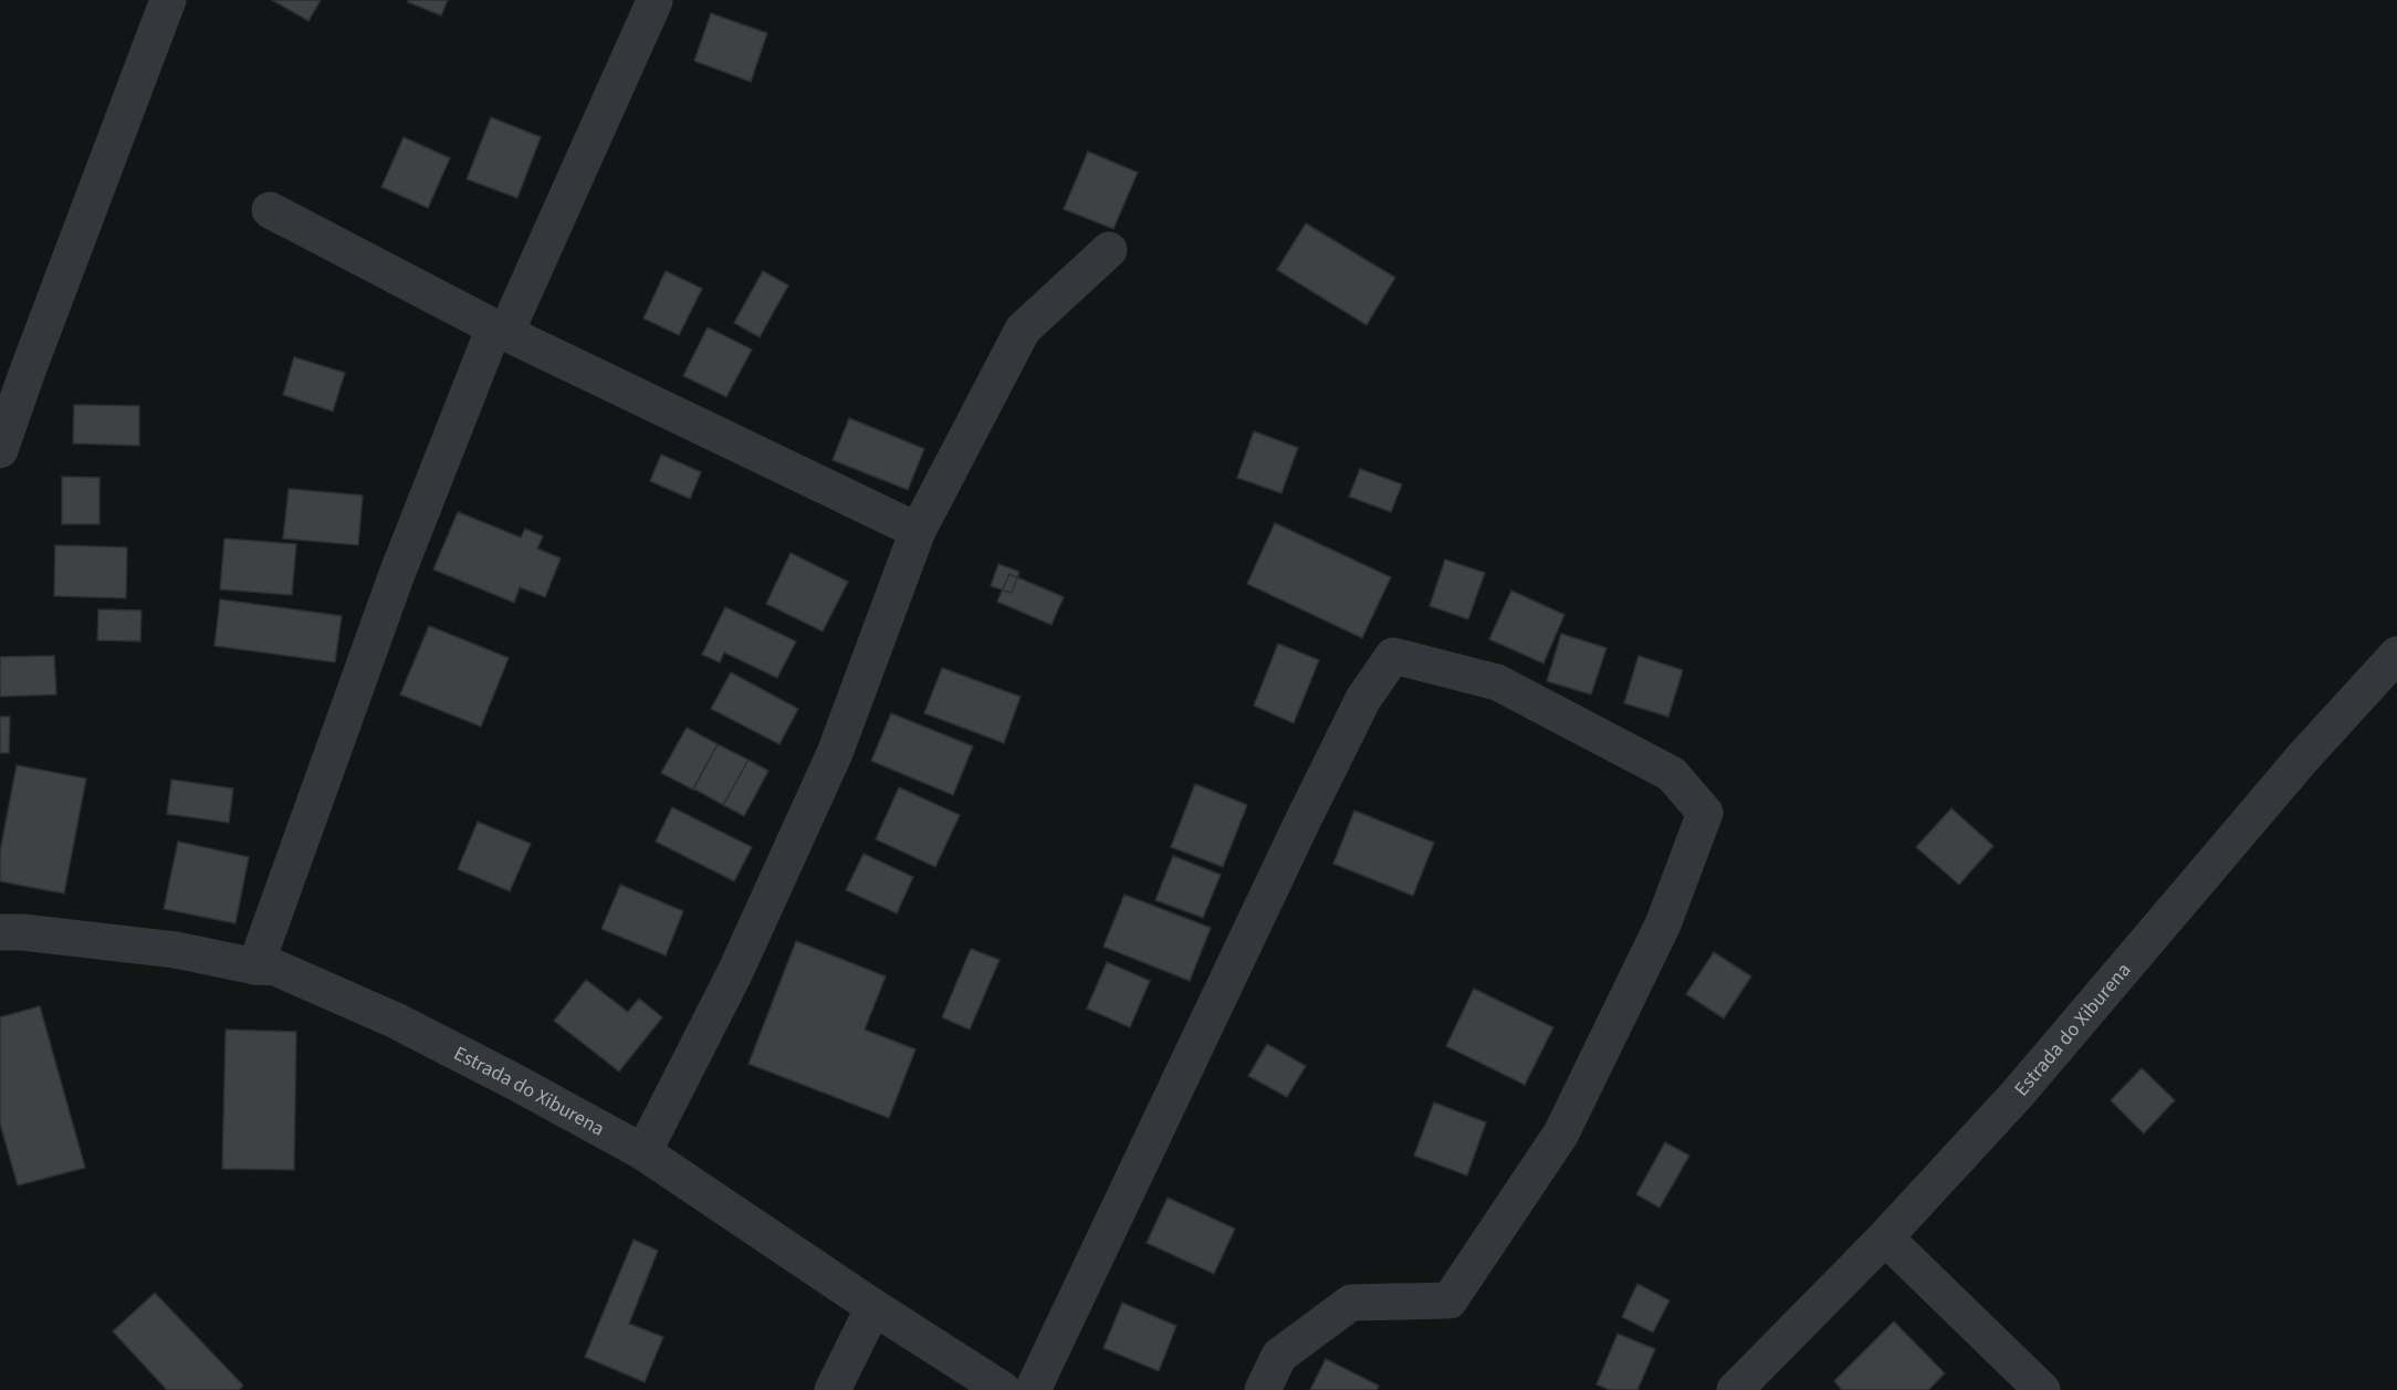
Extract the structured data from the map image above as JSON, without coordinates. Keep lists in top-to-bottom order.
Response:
{
  "streets": {
    "street": ["Estrada do Xiburena"]
  }
}
